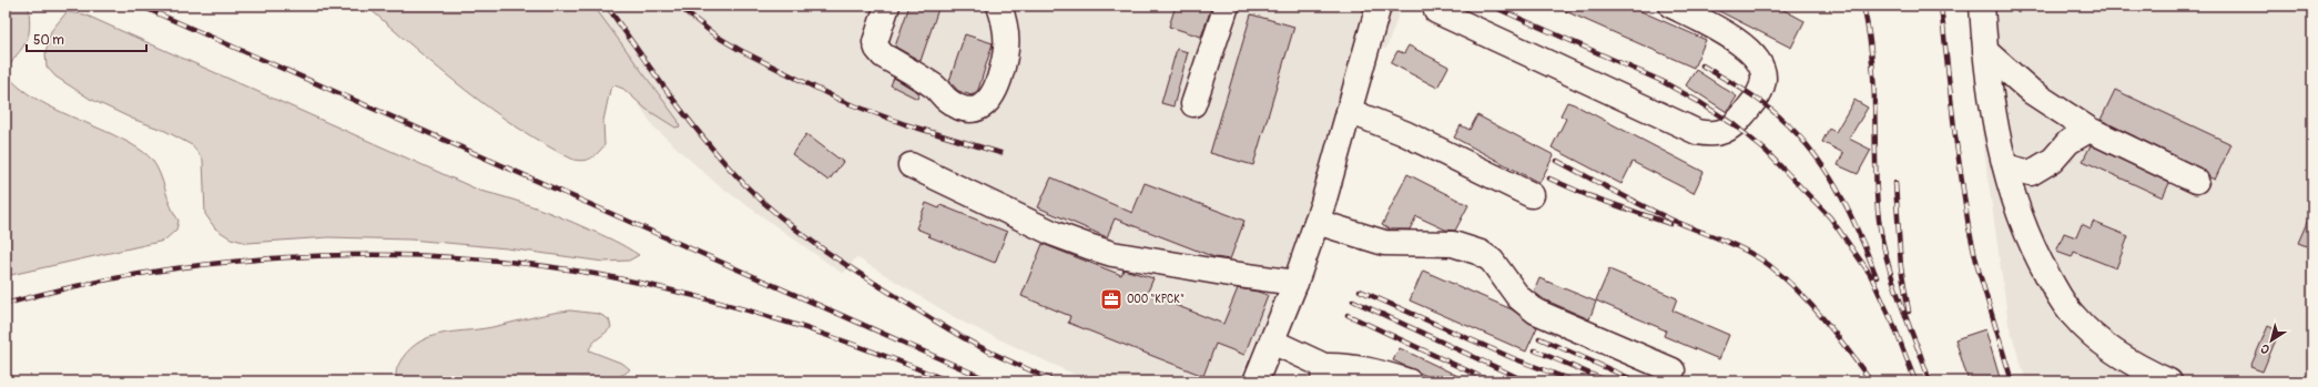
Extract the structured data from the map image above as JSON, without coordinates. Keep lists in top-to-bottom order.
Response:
{
  "places": {
    "office": ["ООО \"КРСК\""]
  },
  "scale_bar": "50 m",
  "north": "bottom left"
}
